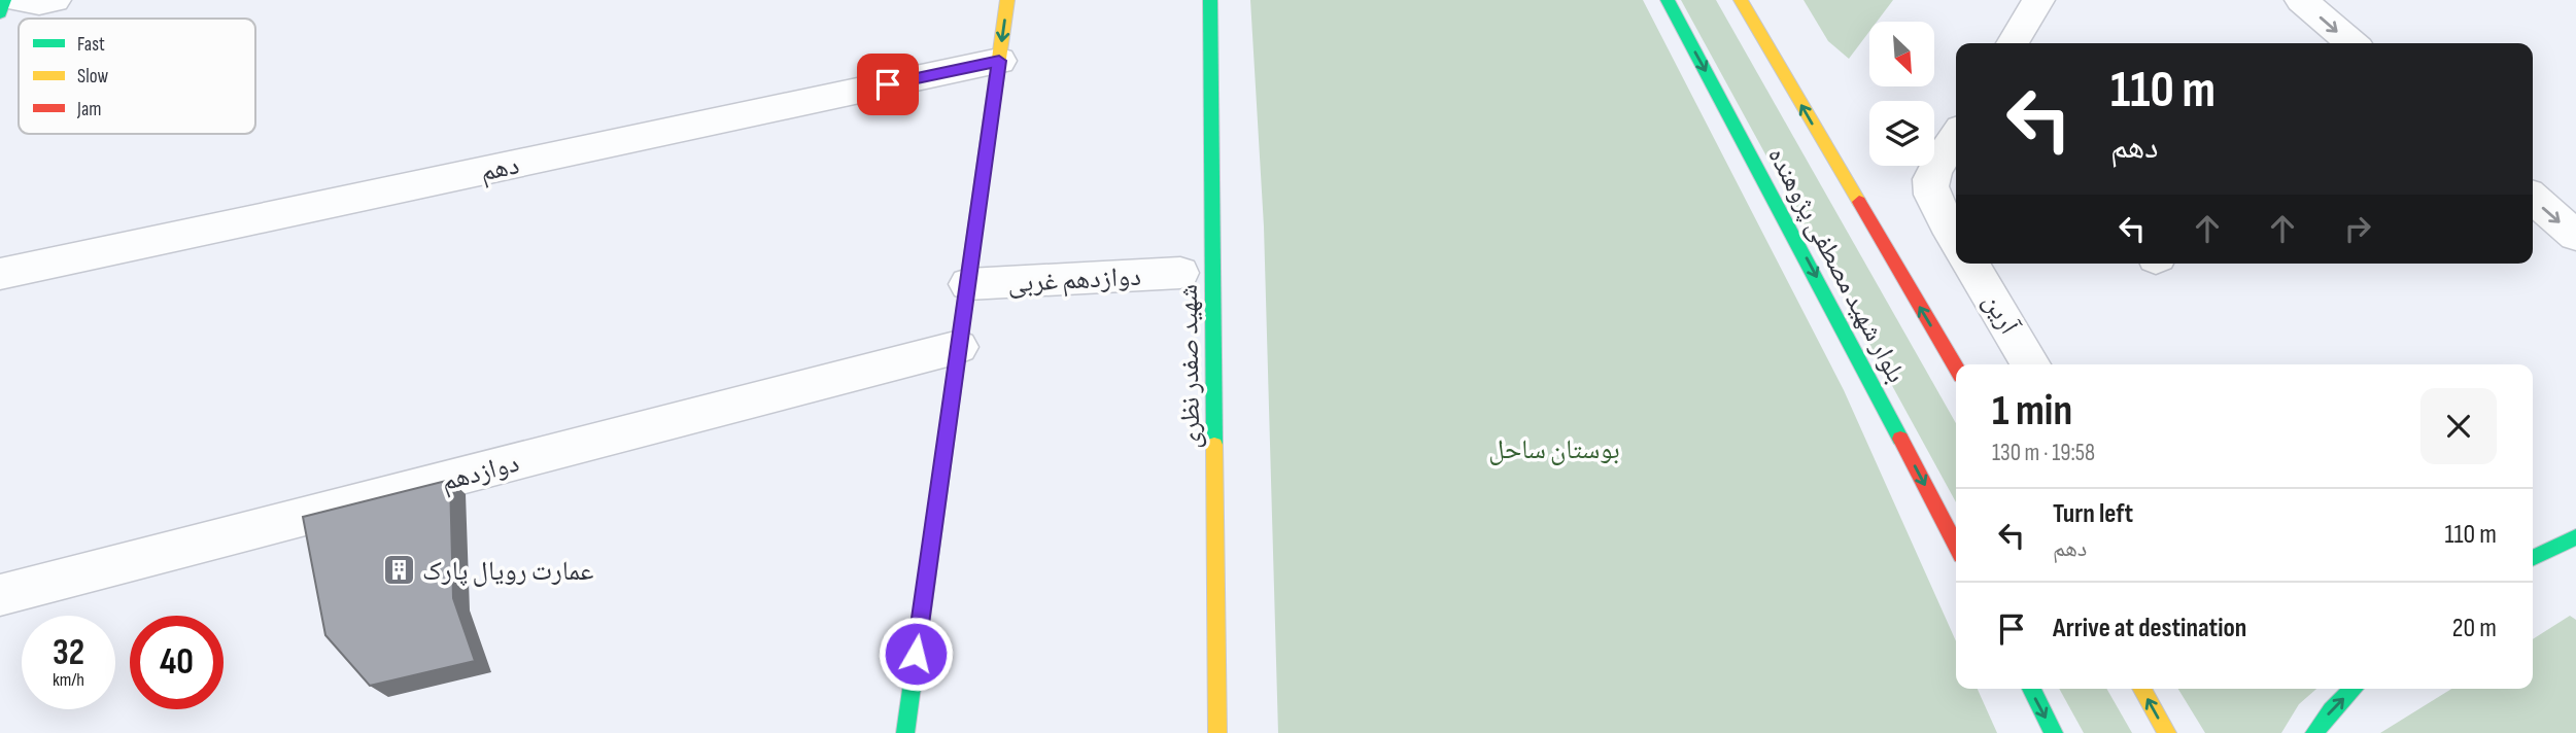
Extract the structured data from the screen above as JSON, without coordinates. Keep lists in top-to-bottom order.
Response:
{
  "streets": {
    "street": [
      "دهم",
      "بلوار شهید مصطفی پژوهنده",
      "دوازدهم غربی",
      "آرین",
      "شهید صفدر نظری",
      "دوازدهم"
    ]
  },
  "parks": ["بوستان ساحل"],
  "places": {
    "building": ["عمارت رویال پارک"]
  },
  "legend": ["Fast", "Slow", "Jam"],
  "north": "bottom right",
  "page": {
    "turn": ["110 m", "دهم"],
    "heading": ["1 min", "130 m · 19:58"],
    "list": [
      {
        "name": "Turn left",
        "note": "دهم",
        "value": "110 m"
      },
      {
        "name": "Arrive at destination",
        "value": "20 m"
      }
    ],
    "speed": "32 km/h",
    "limit": "40"
  }
}
